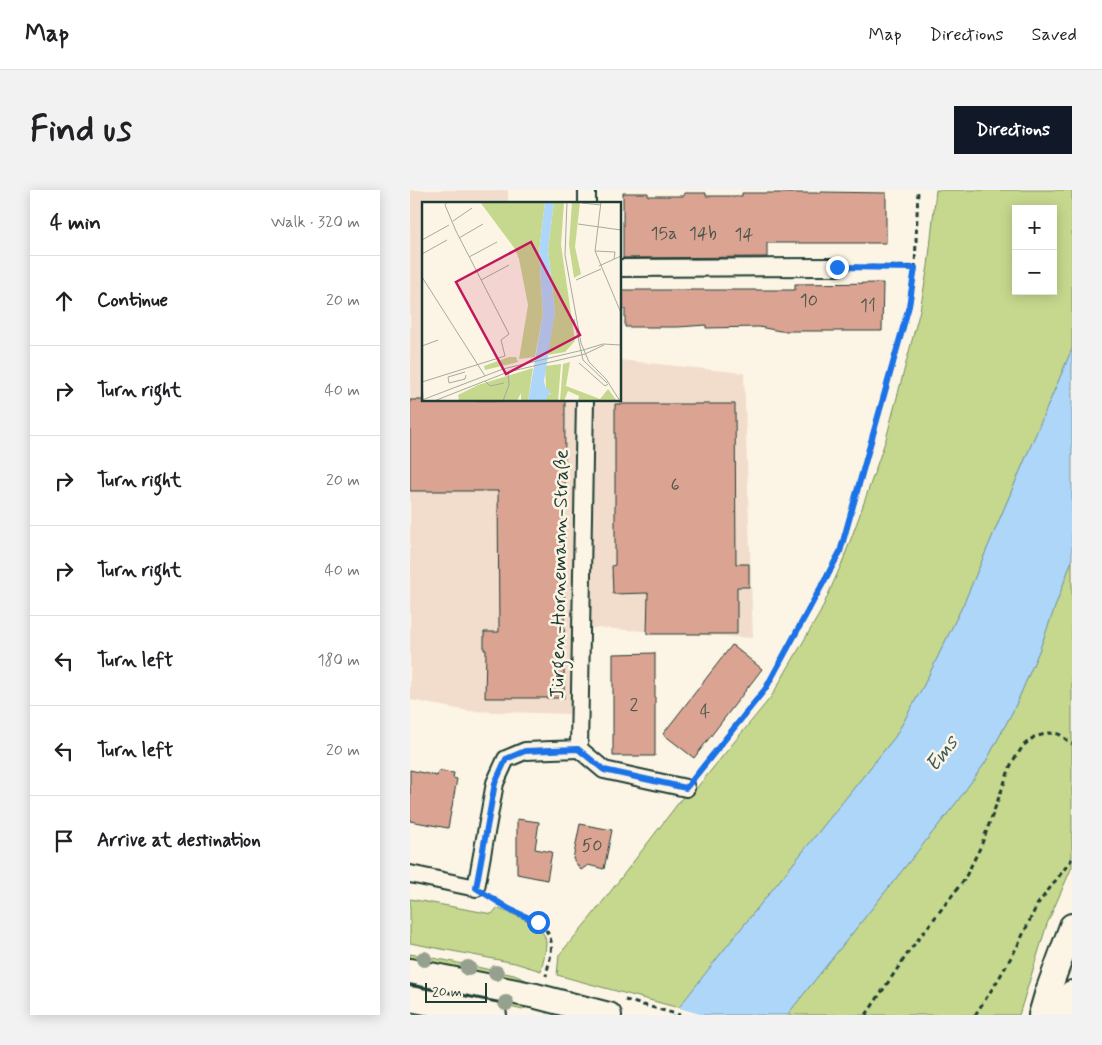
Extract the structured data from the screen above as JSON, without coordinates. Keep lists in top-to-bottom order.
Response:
{
  "streets": {
    "street": ["Jürgen-Hornemann-Straße"]
  },
  "water": ["Ems"],
  "house_numbers": [
    "15a",
    "14b",
    "14",
    "10",
    "11",
    "6",
    "2",
    "4",
    "50"
  ],
  "scale_bar": "20 m",
  "page": {
    "header": "Map",
    "nav": ["Map", "Directions", "Saved"],
    "buttons": "Directions",
    "title": "Find us",
    "heading": ["4 min", "Walk · 320 m"],
    "map_buttons": ["+", "−"],
    "list": [
      ["Continue", "20 m"],
      ["Turn right", "40 m"],
      ["Turn right", "20 m"],
      ["Turn right", "40 m"],
      ["Turn left", "180 m"],
      ["Turn left", "20 m"],
      "Arrive at destination"
    ],
    "scale": "20 m"
  }
}
